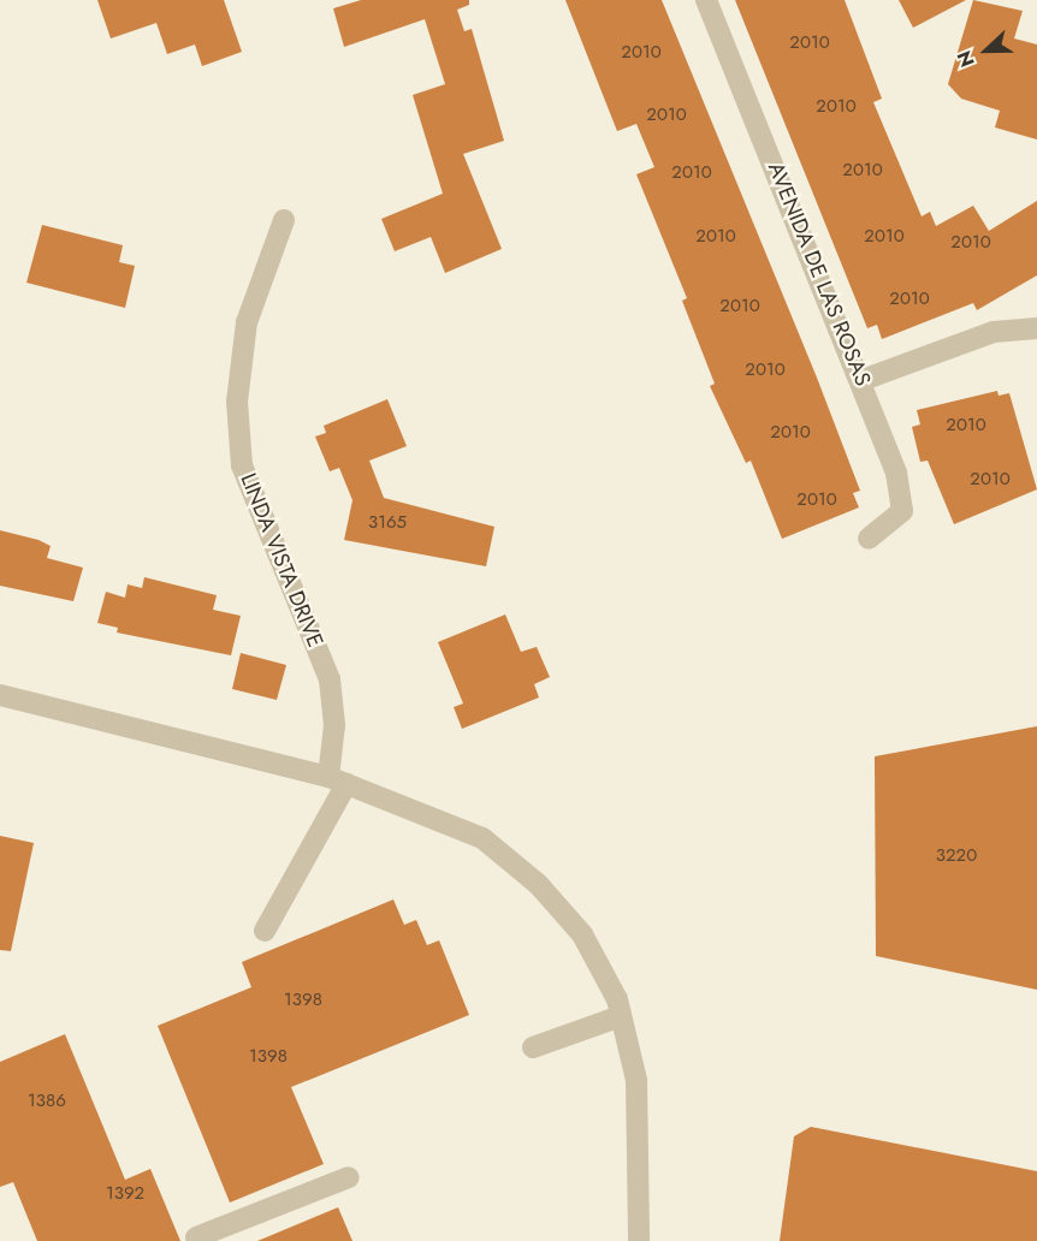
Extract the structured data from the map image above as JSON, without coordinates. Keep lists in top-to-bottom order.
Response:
{
  "streets": {
    "street": ["AVENIDA DE LAS ROSAS", "LINDA VISTA DRIVE"]
  },
  "house_numbers": [
    "2010",
    "2010",
    "2010",
    "2010",
    "2010",
    "2010",
    "2010",
    "2010",
    "2010",
    "2010",
    "2010",
    "2010",
    "2010",
    "2010",
    "2010",
    "2010",
    "3165",
    "3220",
    "1398",
    "1398",
    "1386",
    "1392"
  ],
  "north": "left"
}
